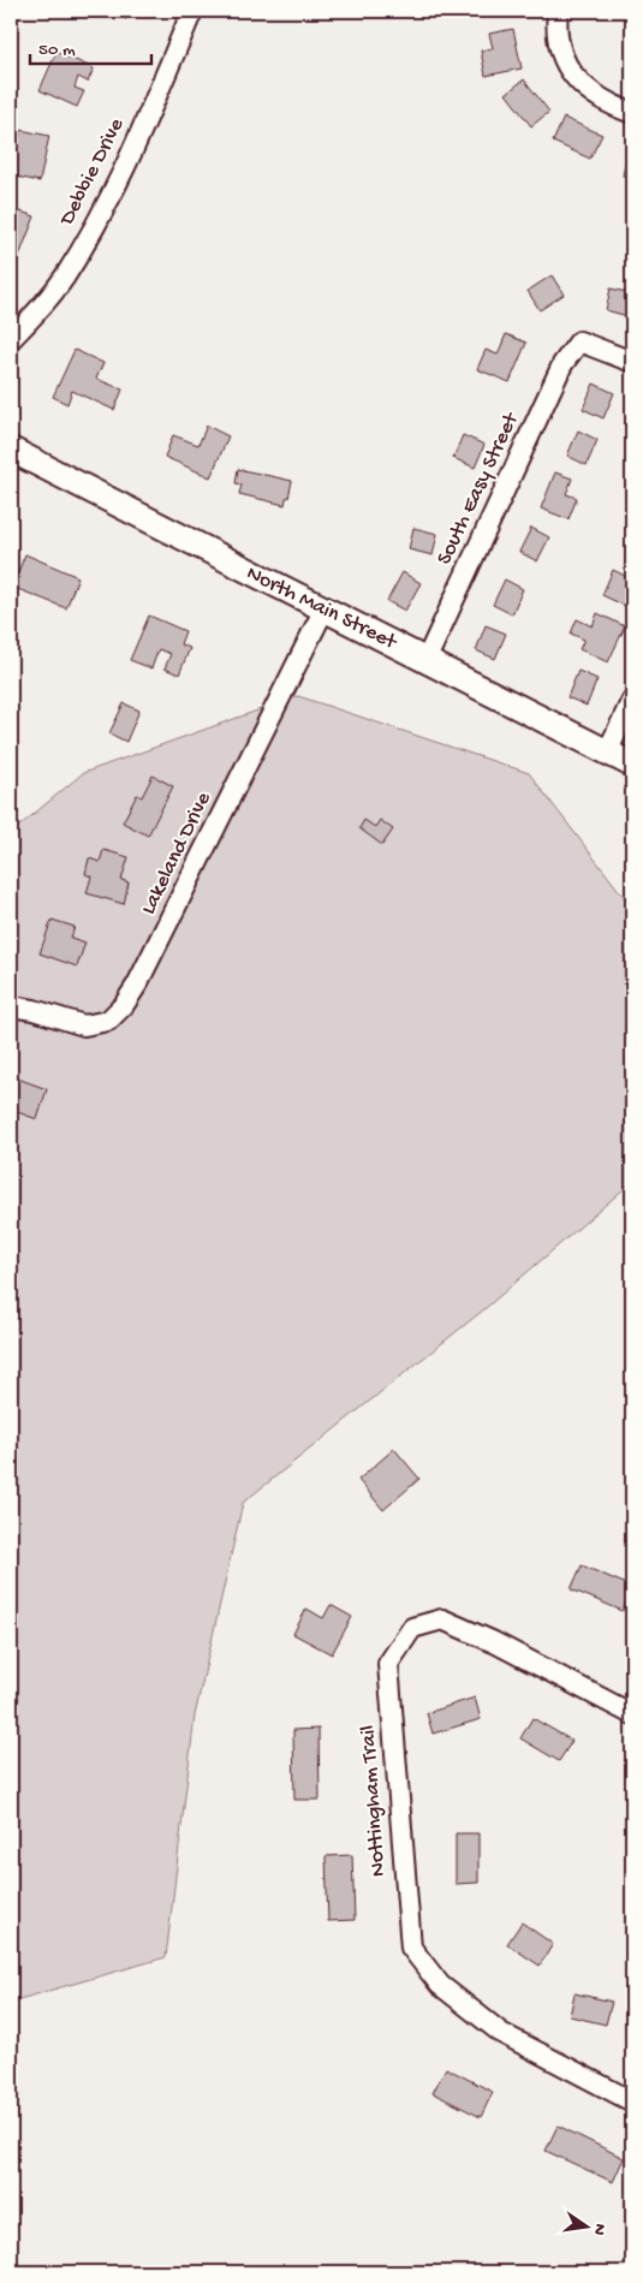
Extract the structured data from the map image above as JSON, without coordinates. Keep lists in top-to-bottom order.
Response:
{
  "streets": {
    "street": [
      "Debbie Drive",
      "South Easy Street",
      "North Main Street",
      "Lakeland Drive",
      "Nottingham Trail"
    ]
  },
  "crossings": [
    ["South Easy Street", "North Main Street"],
    ["North Main Street", "Lakeland Drive"]
  ],
  "scale_bar": "50 m",
  "north": "right"
}
